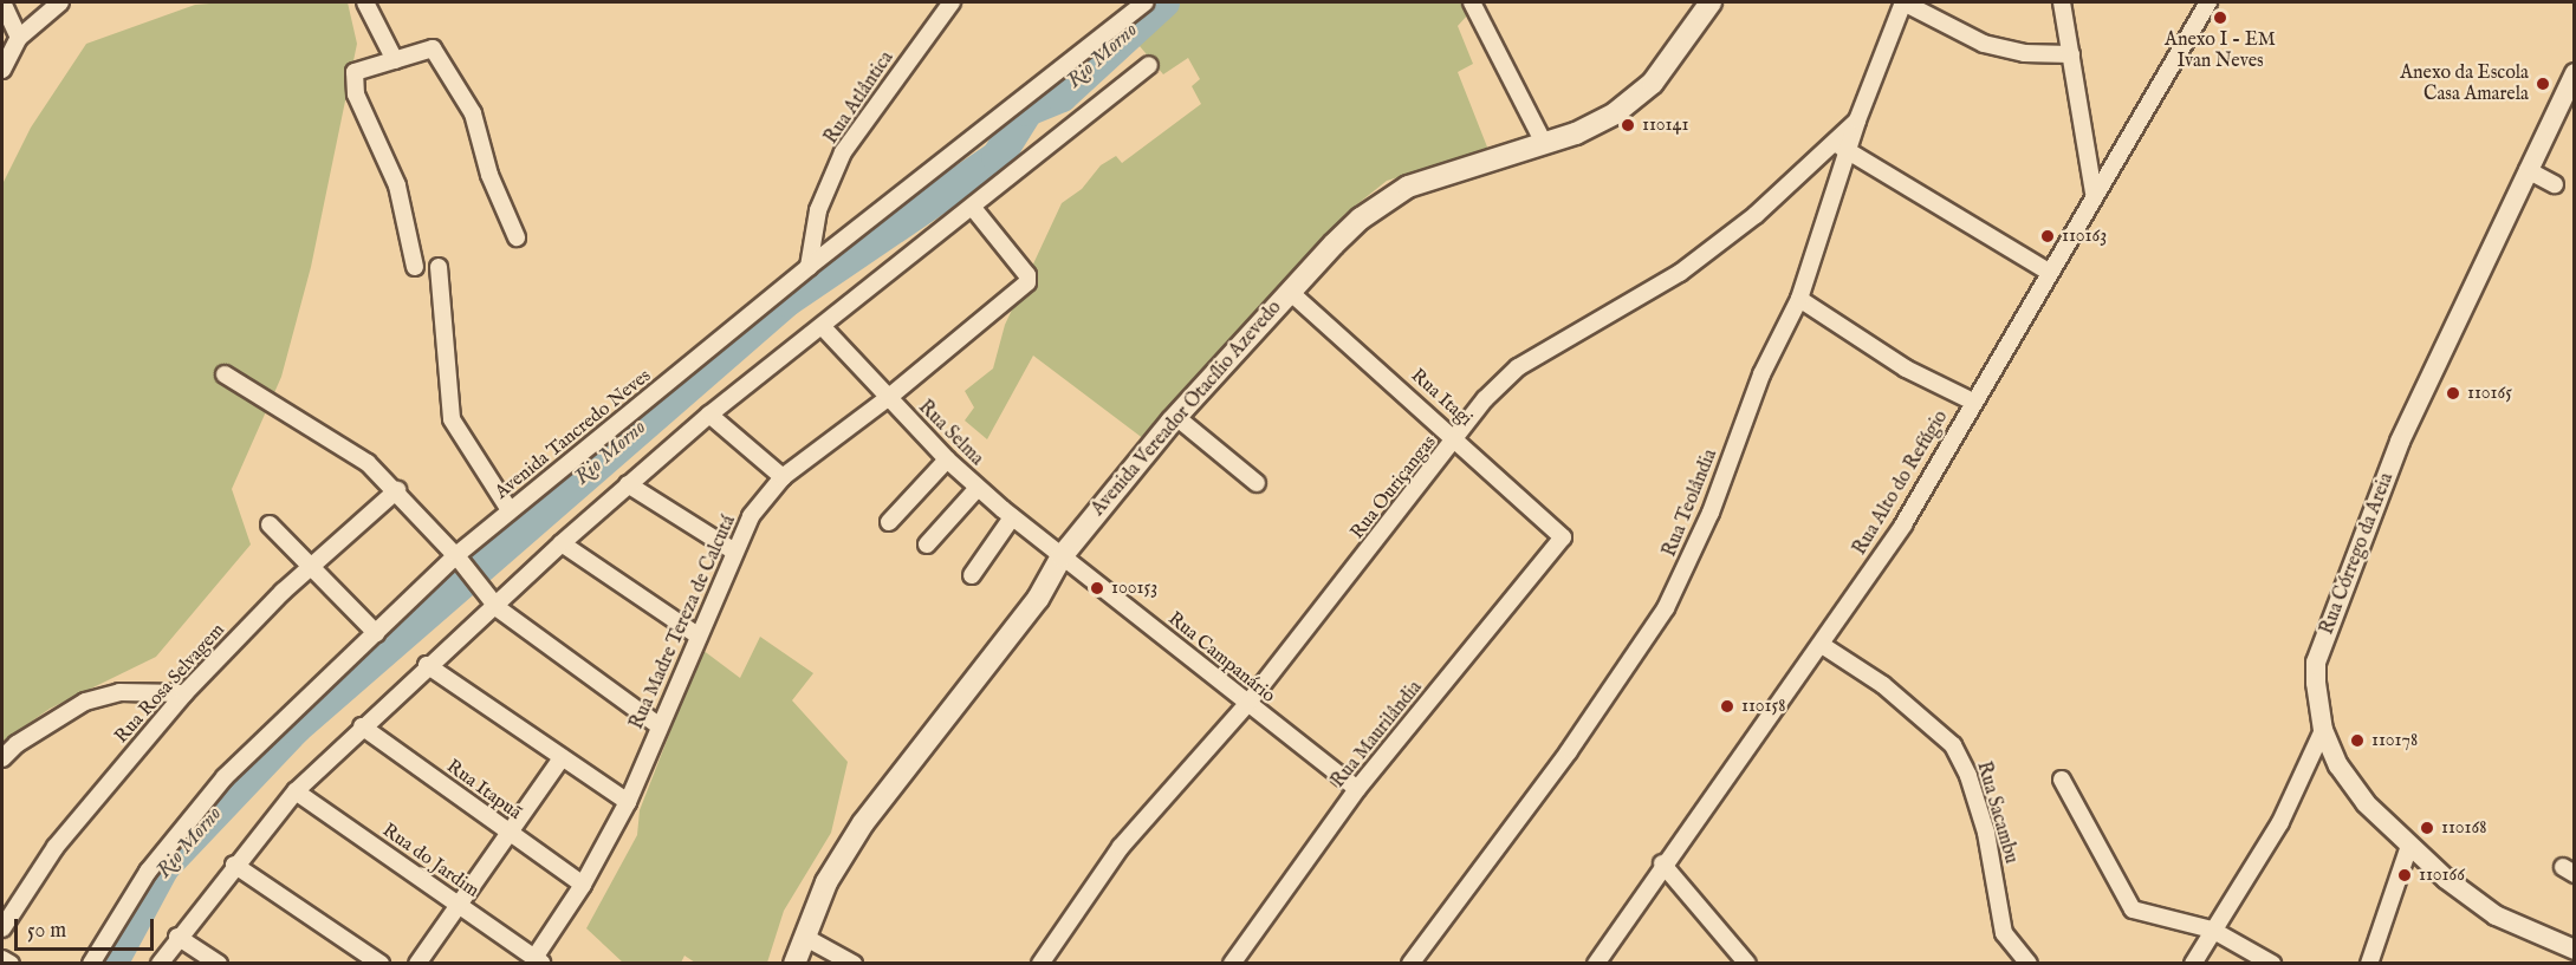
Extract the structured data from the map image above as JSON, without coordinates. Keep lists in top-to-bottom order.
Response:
{
  "streets": {
    "main road": ["Avenida Vereador Otacílio Azevedo"],
    "street": [
      "Rua Atlântica",
      "Rua Itagi",
      "Rua Selma",
      "Avenida Tancredo Neves",
      "Rua Alto do Refúgio",
      "Rua Ouriçangas",
      "Rua Teolândia",
      "Rua Córrego da Areia",
      "Rua Madre Tereza de Calcutá",
      "Rua Campanário",
      "Rua Rosa Selvagem",
      "Rua Maurilândia",
      "Rua Itapuã",
      "Rua Sacambu",
      "Rua do Jardim"
    ]
  },
  "crossings": [
    ["Rua Atlântica", "Avenida Tancredo Neves"],
    ["Rua Itagi", "Avenida Vereador Otacílio Azevedo"],
    ["Rua Itagi", "Rua Ouriçangas"],
    ["Rua Itagi", "Rua Maurilândia"],
    ["Avenida Vereador Otacílio Azevedo", "Rua Selma"],
    ["Avenida Vereador Otacílio Azevedo", "Rua Campanário"],
    ["Rua Selma", "Rua Madre Tereza de Calcutá"],
    ["Rua Selma", "Rua Campanário"],
    ["Rua Alto do Refúgio", "Rua Sacambu"],
    ["Rua Ouriçangas", "Rua Teolândia"],
    ["Rua Ouriçangas", "Rua Campanário"],
    ["Rua Madre Tereza de Calcutá", "Rua Itapuã"],
    ["Rua Madre Tereza de Calcutá", "Rua do Jardim"],
    ["Rua Campanário", "Rua Maurilândia"]
  ],
  "water": ["Rio Morno"],
  "places": [
    "Anexo I - EM Ivan Neves",
    "Anexo da Escola Casa Amarela",
    "110141",
    "110163",
    "110165",
    "100153",
    "110158",
    "110178",
    "110168",
    "110166"
  ],
  "scale_bar": "50 m"
}
